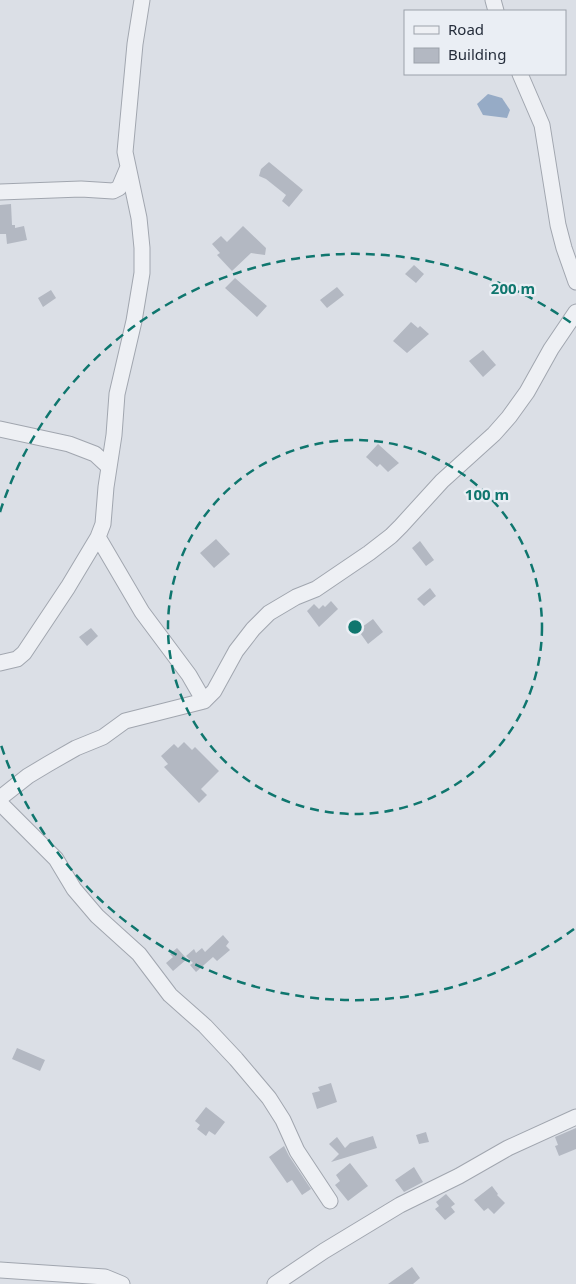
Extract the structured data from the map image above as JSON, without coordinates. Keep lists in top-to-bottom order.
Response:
{
  "legend": ["Road", "Building"],
  "rings": ["200 m", "100 m"]
}
